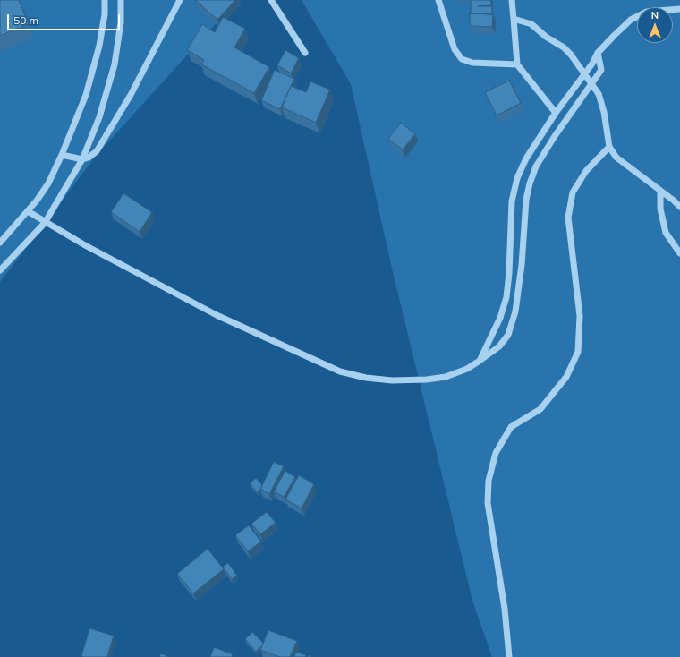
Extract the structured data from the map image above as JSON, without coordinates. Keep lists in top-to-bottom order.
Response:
{
  "scale_bar": "50 m",
  "north": "top"
}
